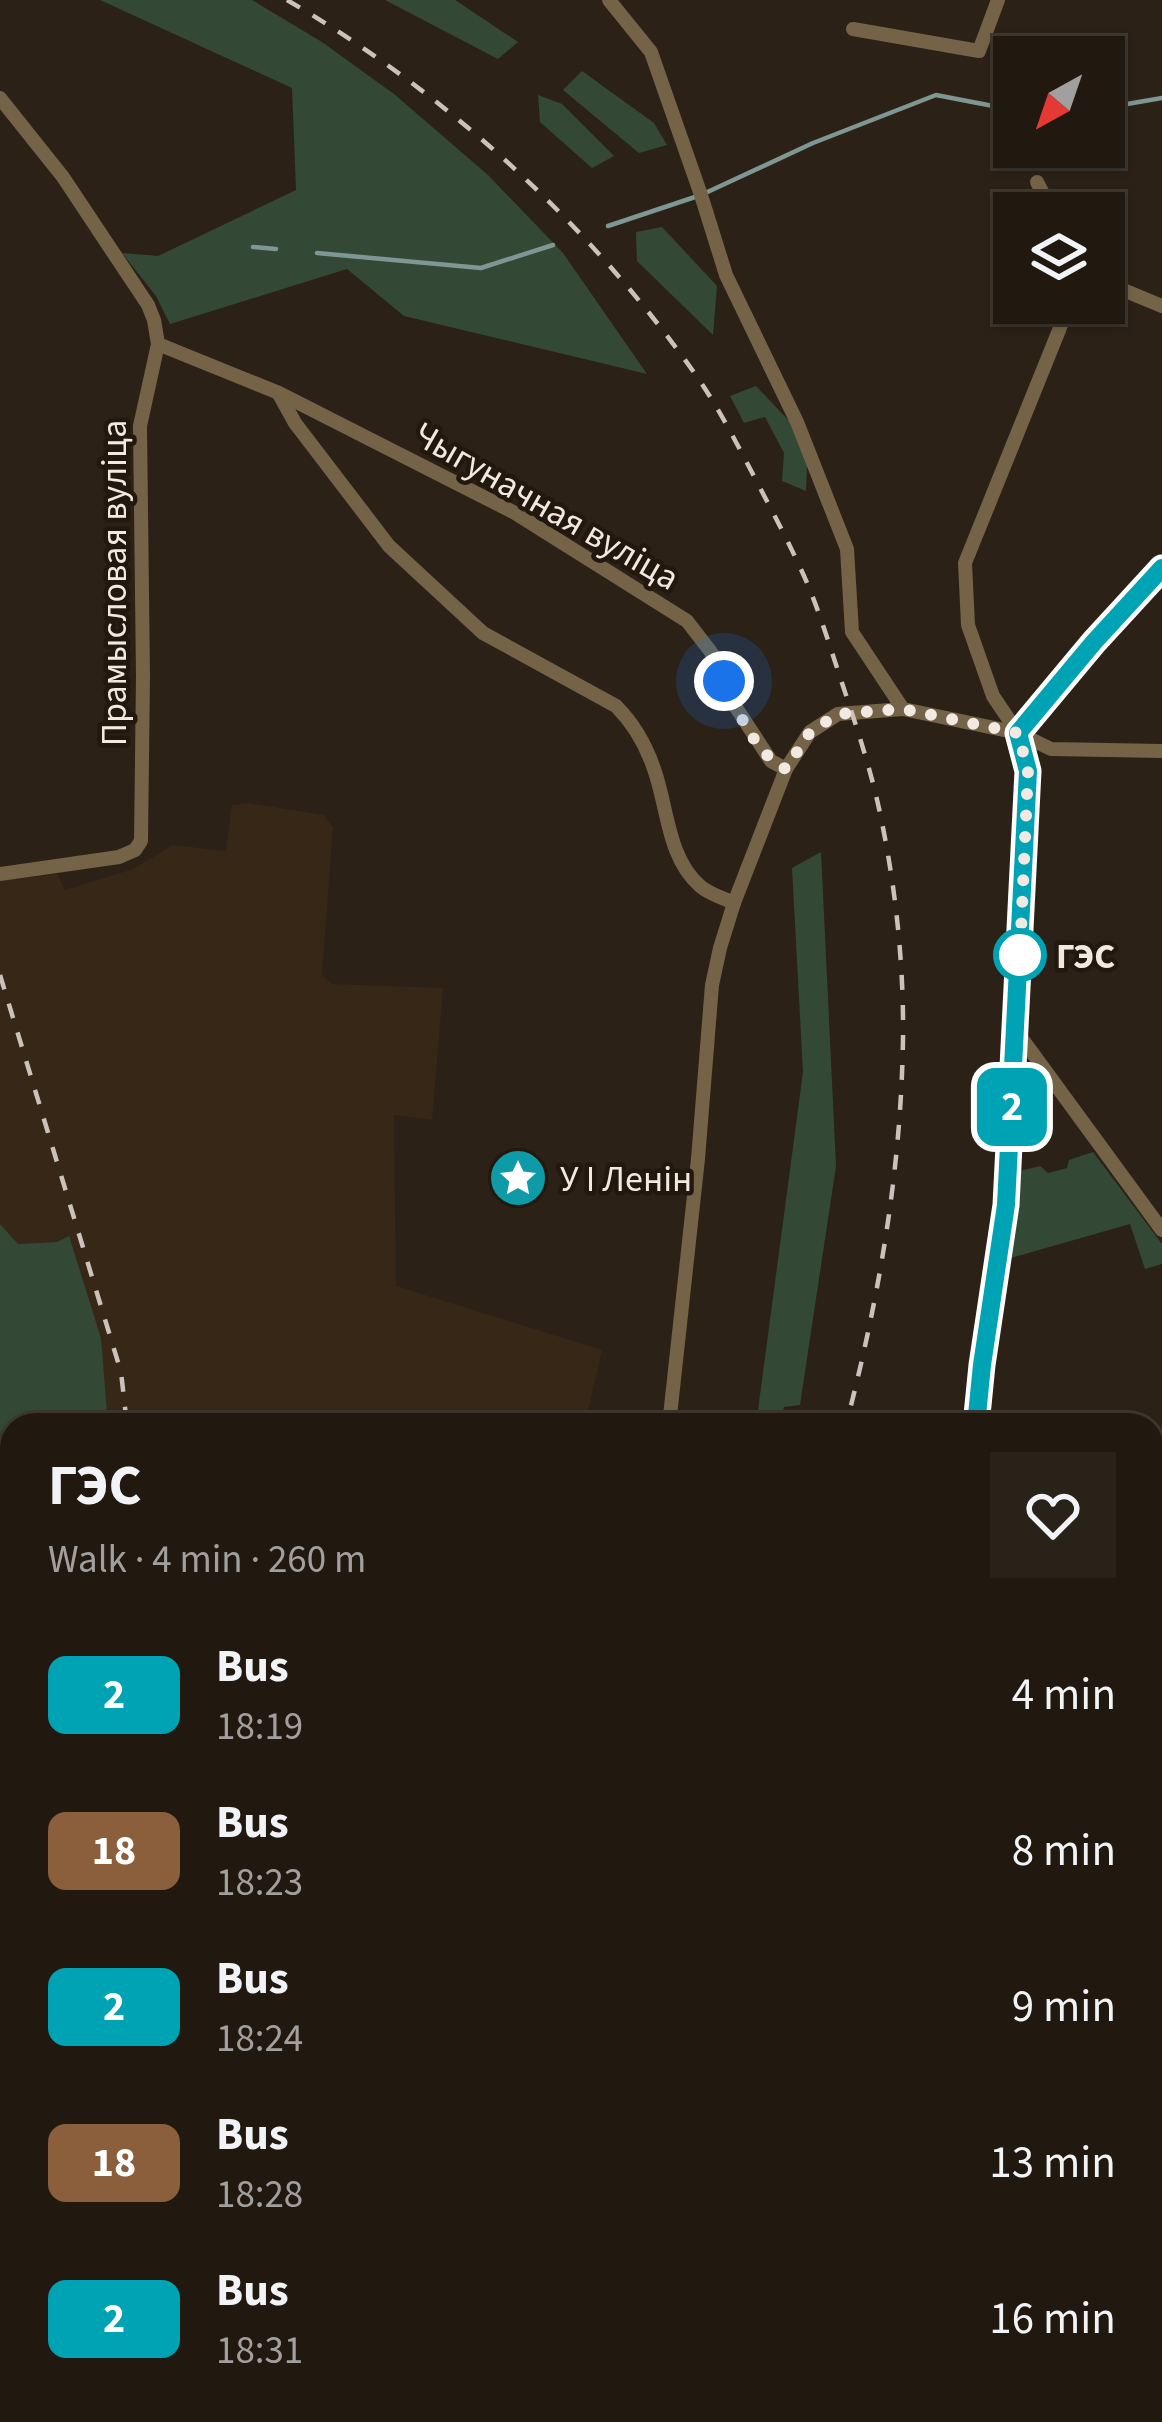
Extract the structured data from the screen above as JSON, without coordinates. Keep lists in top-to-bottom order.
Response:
{
  "streets": {
    "street": ["Чыгуначная вуліца", "Прамысловая вуліца"]
  },
  "crossings": [
    ["Чыгуначная вуліца", "Прамысловая вуліца"]
  ],
  "places": {
    "other": ["ГЭС"],
    "place": ["У І Ленін"]
  },
  "lines": ["bus line 2"],
  "north": "bottom left",
  "page": {
    "on_map": "2",
    "heading": ["ГЭС", "Walk · 4 min · 260 m"],
    "list": [
      {
        "mark": "2",
        "name": "Bus",
        "note": "18:19",
        "value": "4 min"
      },
      {
        "mark": "18",
        "name": "Bus",
        "note": "18:23",
        "value": "8 min"
      },
      {
        "mark": "2",
        "name": "Bus",
        "note": "18:24",
        "value": "9 min"
      },
      {
        "mark": "18",
        "name": "Bus",
        "note": "18:28",
        "value": "13 min"
      },
      {
        "mark": "2",
        "name": "Bus",
        "note": "18:31",
        "value": "16 min"
      }
    ]
  }
}
